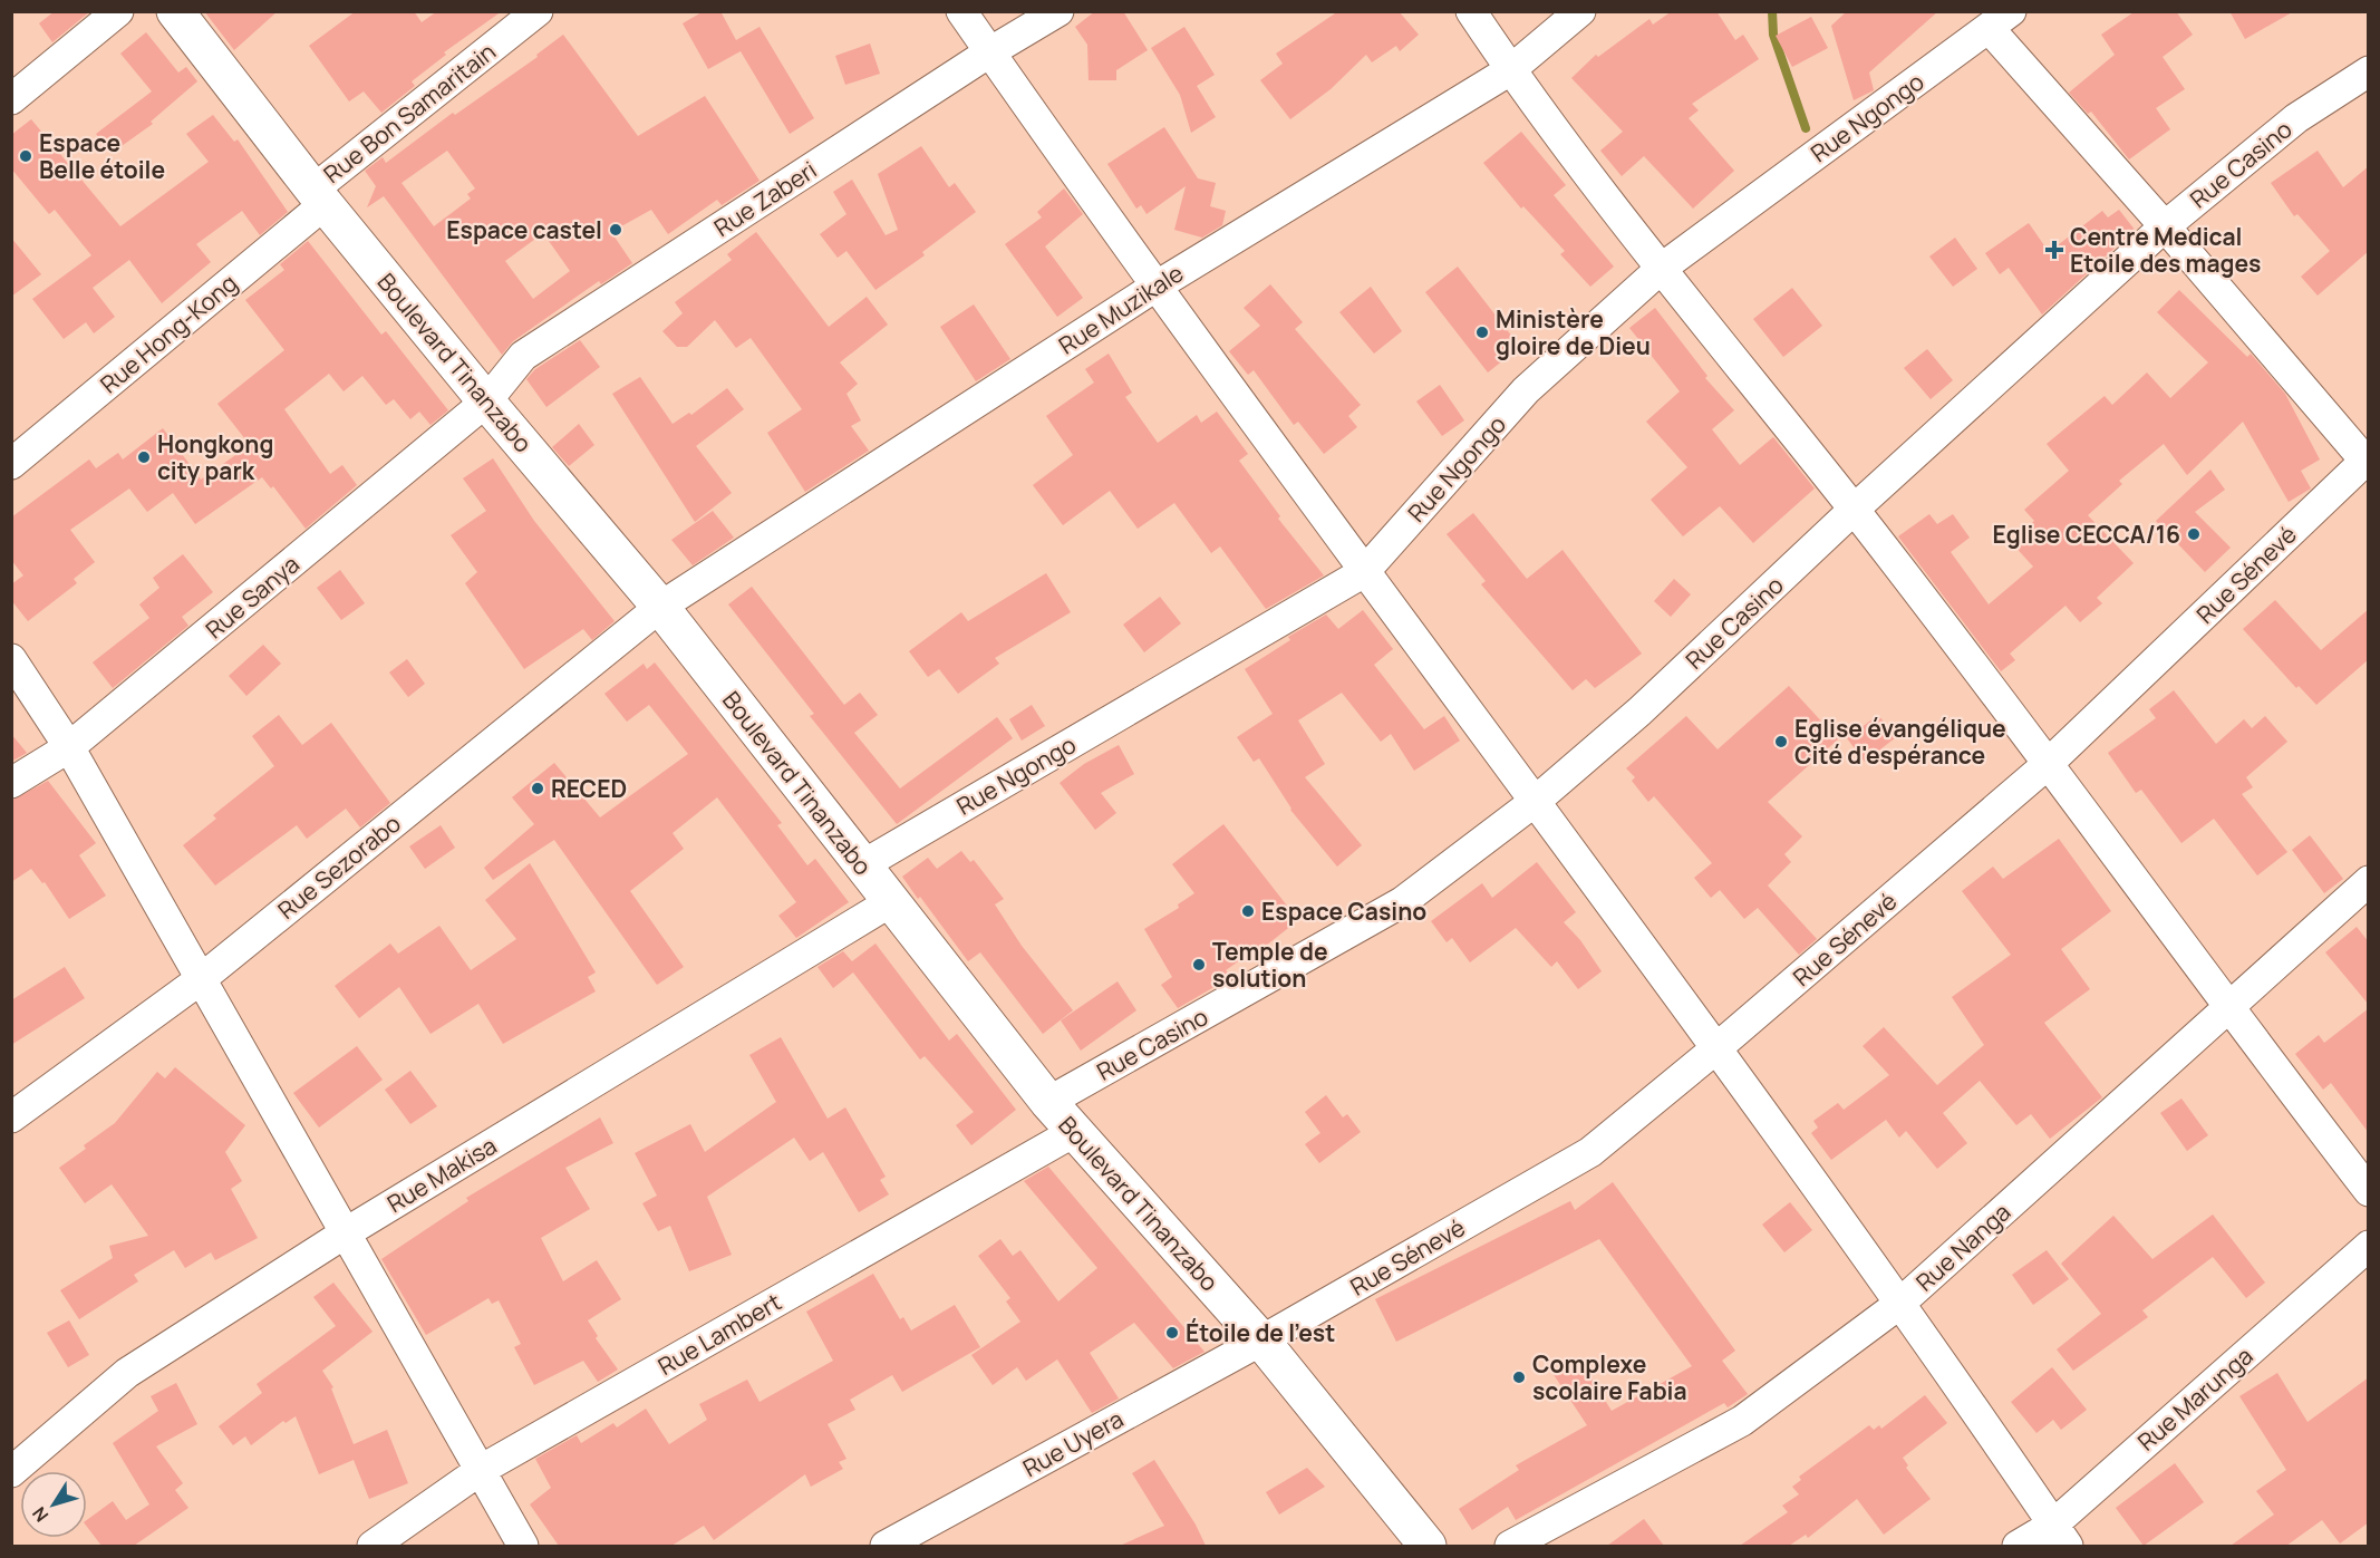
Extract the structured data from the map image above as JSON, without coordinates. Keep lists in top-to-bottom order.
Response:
{
  "streets": {
    "street": [
      "Rue Bon Samaritain",
      "Rue Ngongo",
      "Rue Casino",
      "Rue Zaberi",
      "Rue Muzikale",
      "Rue Hong-Kong",
      "Boulevard Tinanzabo",
      "Rue Sénevé",
      "Rue Sanya",
      "Rue Sezorabo",
      "Rue Makisa",
      "Rue Nanga",
      "Rue Lambert",
      "Rue Marunga",
      "Rue Uyera"
    ]
  },
  "crossings": [
    ["Rue Bon Samaritain", "Rue Hong-Kong"],
    ["Rue Bon Samaritain", "Boulevard Tinanzabo"],
    ["Rue Ngongo", "Boulevard Tinanzabo"],
    ["Rue Casino", "Boulevard Tinanzabo"],
    ["Rue Zaberi", "Boulevard Tinanzabo"],
    ["Rue Zaberi", "Rue Sanya"],
    ["Rue Muzikale", "Boulevard Tinanzabo"],
    ["Rue Muzikale", "Rue Sezorabo"],
    ["Rue Hong-Kong", "Boulevard Tinanzabo"],
    ["Boulevard Tinanzabo", "Rue Sénevé"],
    ["Boulevard Tinanzabo", "Rue Sanya"],
    ["Boulevard Tinanzabo", "Rue Sezorabo"],
    ["Boulevard Tinanzabo", "Rue Makisa"],
    ["Boulevard Tinanzabo", "Rue Lambert"],
    ["Boulevard Tinanzabo", "Rue Uyera"],
    ["Rue Sénevé", "Rue Uyera"]
  ],
  "places": {
    "other": [
      "Espace Belle étoile",
      "Espace castel",
      "Ministère gloire de Dieu",
      "Hongkong city park",
      "Eglise CECCA/16",
      "Eglise évangélique Cité d'espérance",
      "RECED",
      "Espace Casino",
      "Temple de solution",
      "Étoile de l'est",
      "Complexe scolaire Fabia"
    ],
    "health": ["Centre Medical Etoile des mages"]
  },
  "north": "bottom left"
}
